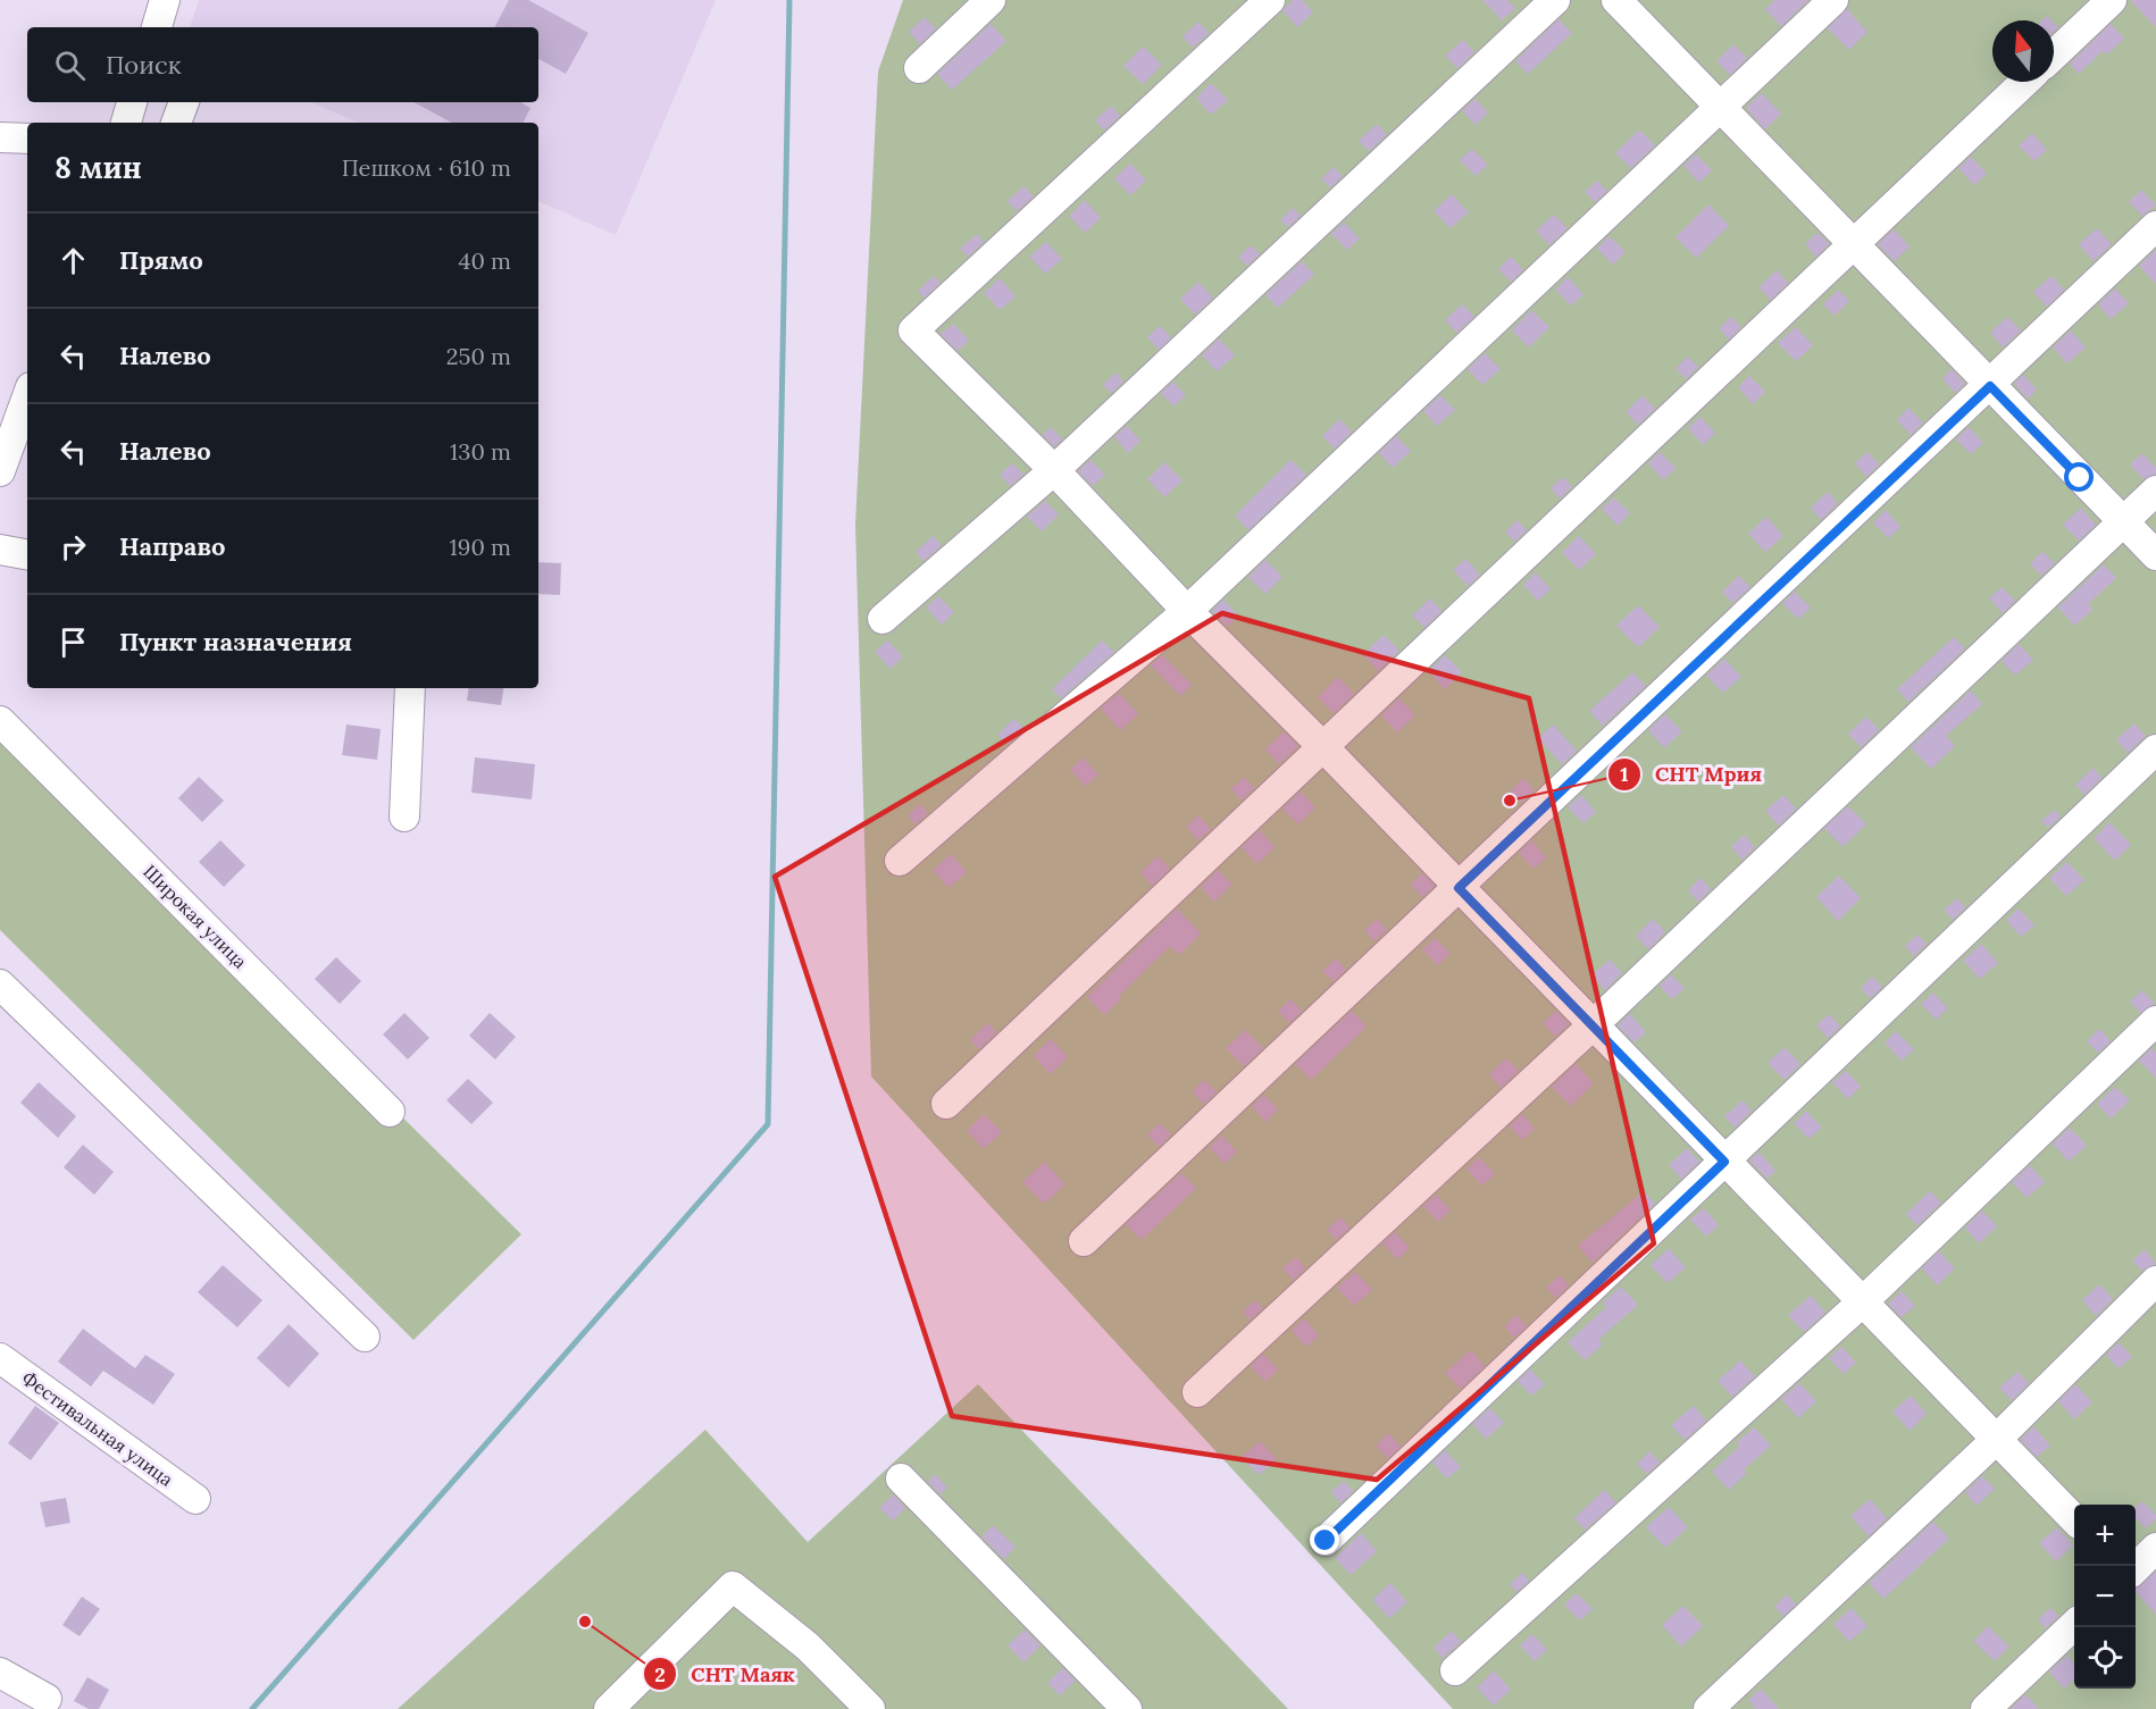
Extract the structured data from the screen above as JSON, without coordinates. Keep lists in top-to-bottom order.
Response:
{
  "streets": {
    "street": ["Широкая улица", "Фестивальная улица"]
  },
  "places": ["СНТ Мрия", "СНТ Маяк"],
  "north": "top",
  "page": {
    "search": "Поиск",
    "heading": ["8 мин", "Пешком · 610 m"],
    "list": [
      ["Прямо", "40 m"],
      ["Налево", "250 m"],
      ["Налево", "130 m"],
      ["Направо", "190 m"],
      "Пункт назначения"
    ],
    "map_buttons": ["+", "−"]
  }
}
